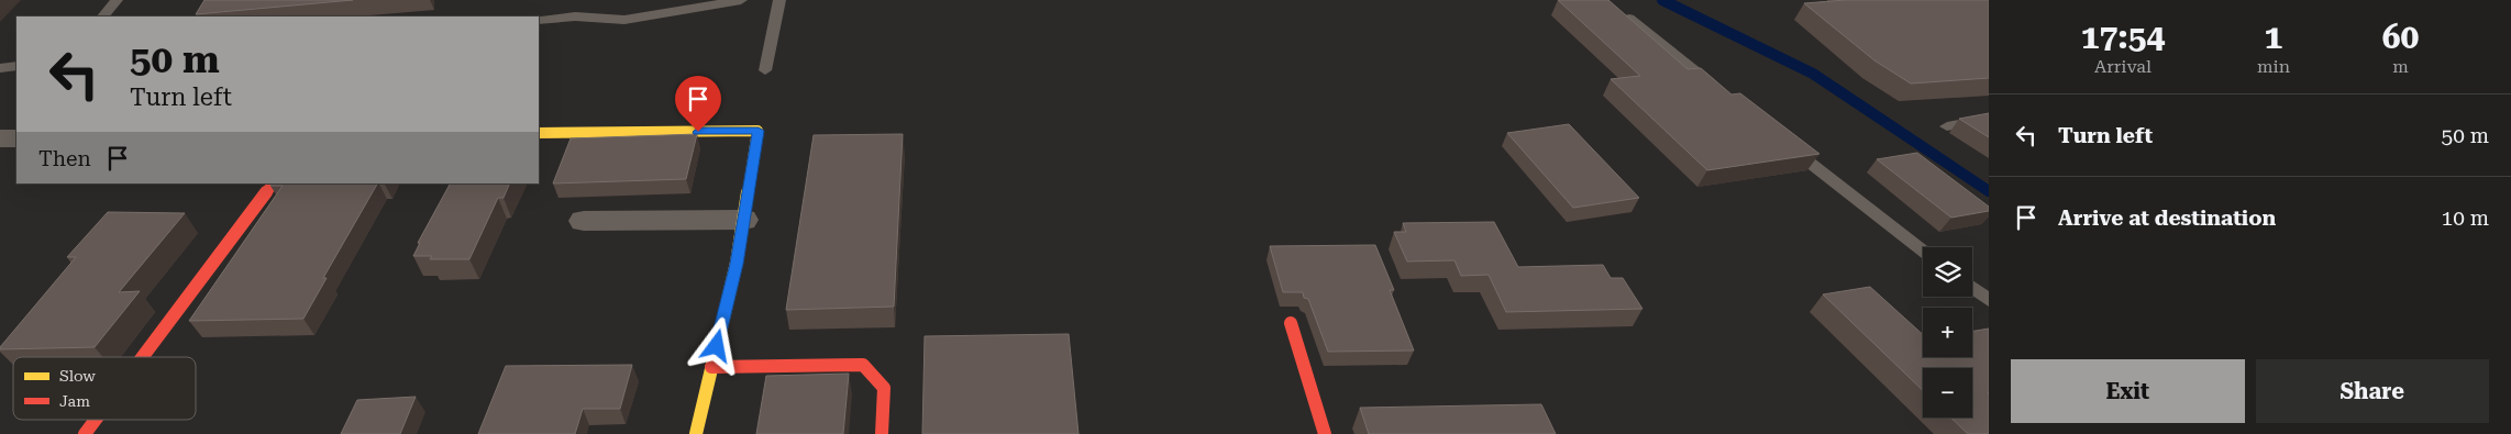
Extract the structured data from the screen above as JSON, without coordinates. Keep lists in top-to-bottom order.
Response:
{
  "legend": ["Slow", "Jam"],
  "page": {
    "eta": [
      "17:54",
      "Arrival",
      "1",
      "min",
      "60",
      "m"
    ],
    "turn": ["50 m", "Turn left"],
    "list": [
      {
        "name": "Turn left",
        "value": "50 m"
      },
      {
        "name": "Arrive at destination",
        "value": "10 m"
      }
    ],
    "then": "Then",
    "map_buttons": ["+", "−"],
    "buttons": ["Exit", "Share"]
  }
}
